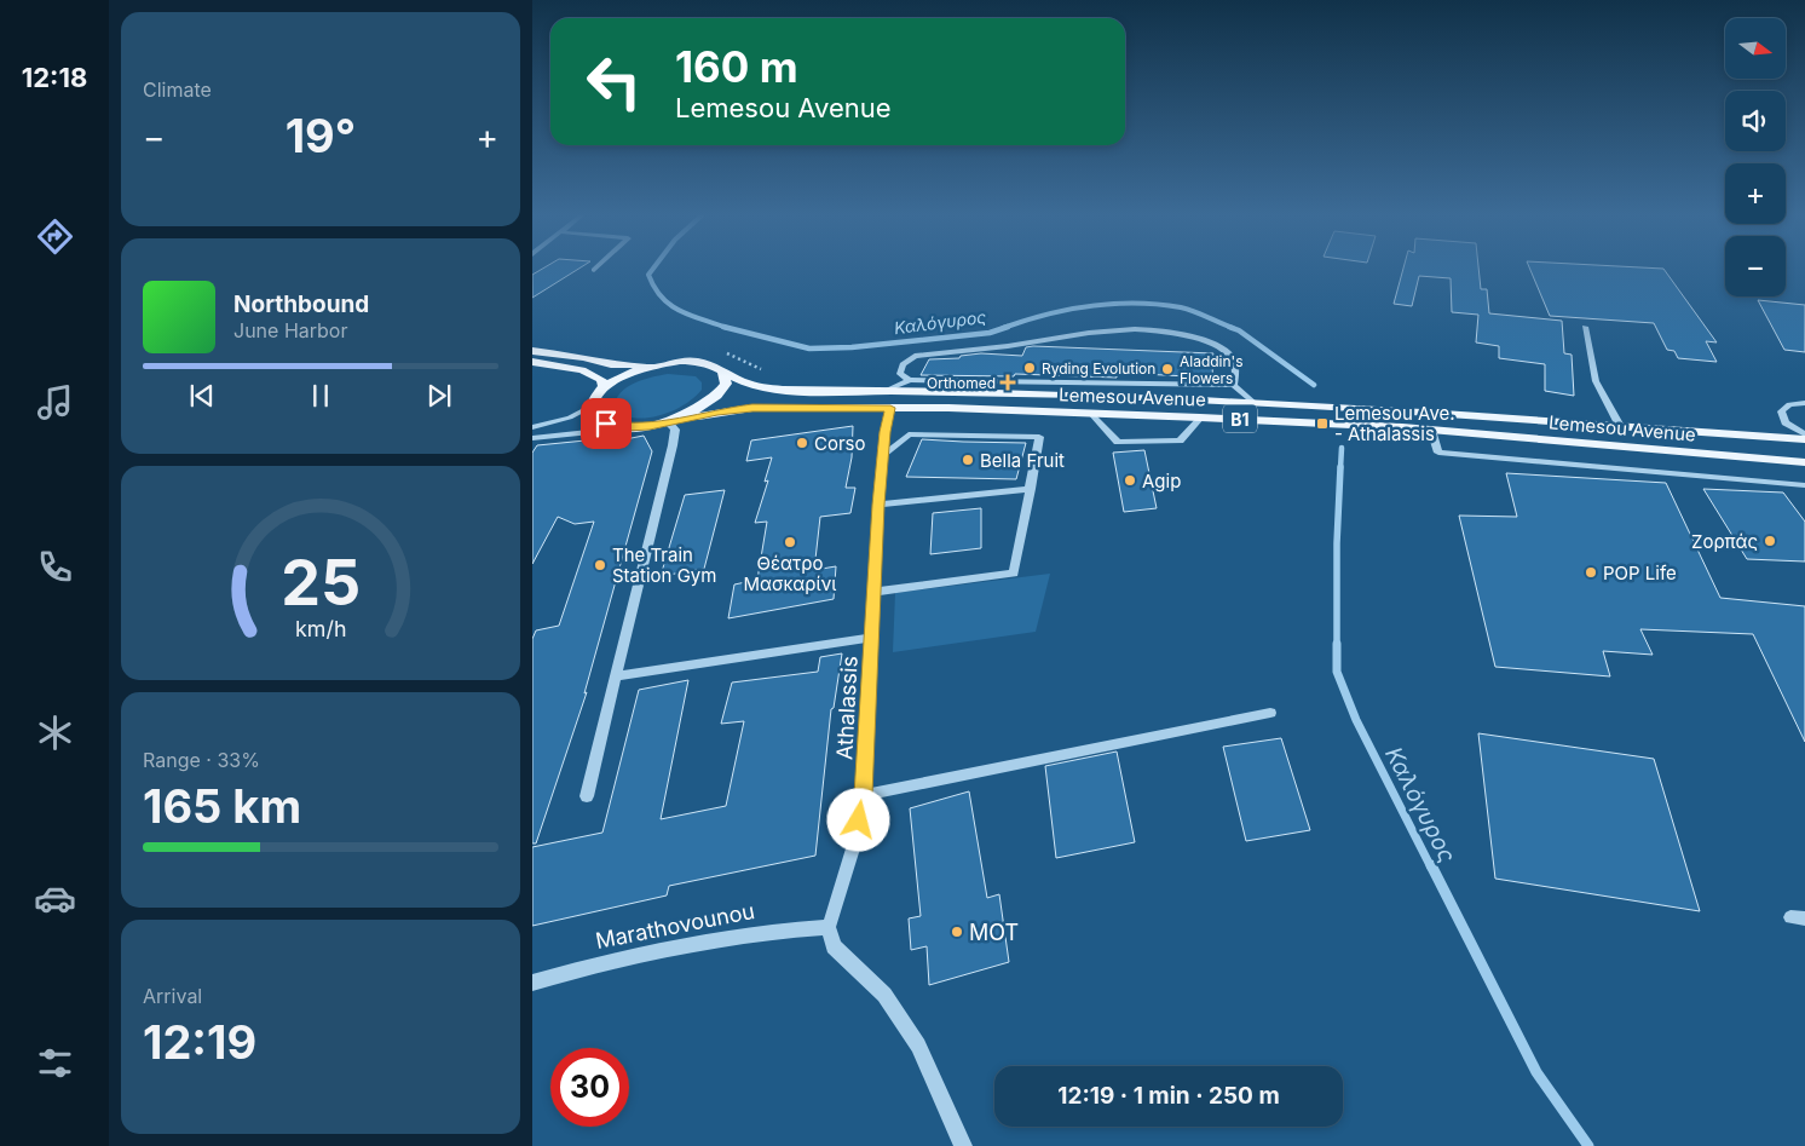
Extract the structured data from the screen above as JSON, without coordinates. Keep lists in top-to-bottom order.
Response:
{
  "streets": {
    "main road": ["Lemesou Avenue", "B1"],
    "street": ["Athalassis", "Marathovounou"]
  },
  "crossings": [
    ["Lemesou Avenue", "B1"],
    ["Lemesou Avenue", "Athalassis"],
    ["Athalassis", "Marathovounou"]
  ],
  "water": ["Καλόγυρος"],
  "places": {
    "other": [
      "Ryding Evolution",
      "Aladdin's Flowers",
      "Corso",
      "Bella Fruit",
      "Agip",
      "Ζορπάς",
      "Θέατρο Μασκαρίνι",
      "The Train Station Gym",
      "POP Life",
      "MOT"
    ],
    "health": ["Orthomed"],
    "transit": ["Lemesou Ave. - Athalassis"]
  },
  "north": "right",
  "page": {
    "tabs": "12:18",
    "tile": [
      "Climate",
      ["Range · 33%", "165 km"],
      ["Arrival", "12:19"]
    ],
    "map_buttons": ["+", "−"],
    "turn": ["160 m", "Lemesou Avenue"],
    "heat": ["−", "19°", "+"],
    "song": ["Northbound", "June Harbor"],
    "limit": "30",
    "trip": "12:19 · 1 min · 250 m",
    "gauge": ["25", "km/h"]
  }
}
